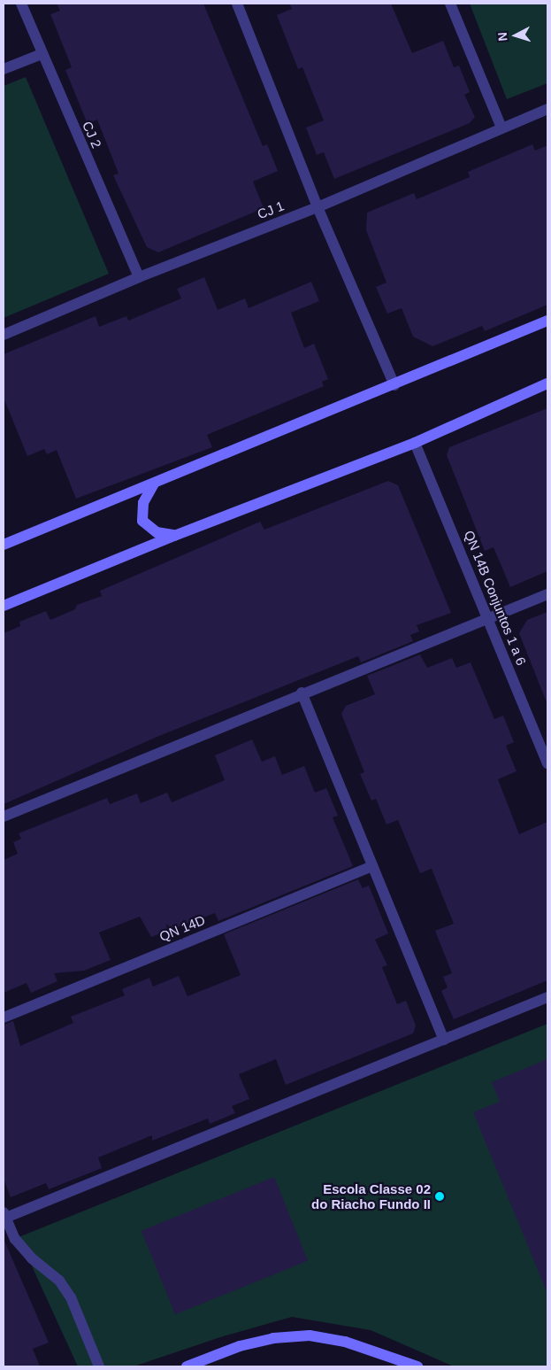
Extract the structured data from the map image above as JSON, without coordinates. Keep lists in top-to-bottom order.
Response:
{
  "streets": {
    "street": [
      "CJ 2",
      "CJ 1",
      "QN 14B Conjuntos 1 a 6",
      "QN 14D"
    ]
  },
  "crossings": [
    ["CJ 2", "CJ 1"]
  ],
  "places": ["Escola Classe 02 do Riacho Fundo II"],
  "north": "left"
}
